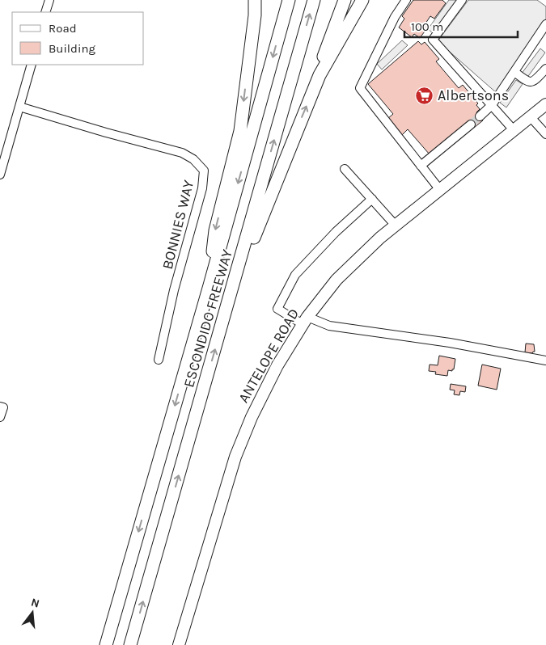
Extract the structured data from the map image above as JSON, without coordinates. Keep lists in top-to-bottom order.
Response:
{
  "streets": {
    "highway": ["ESCONDIDO FREEWAY"],
    "main road": ["ANTELOPE ROAD"],
    "street": ["BONNIES WAY"]
  },
  "places": {
    "supermarket": ["Albertsons"]
  },
  "legend": ["Road", "Building"],
  "scale_bar": "100 m",
  "north": "top"
}
